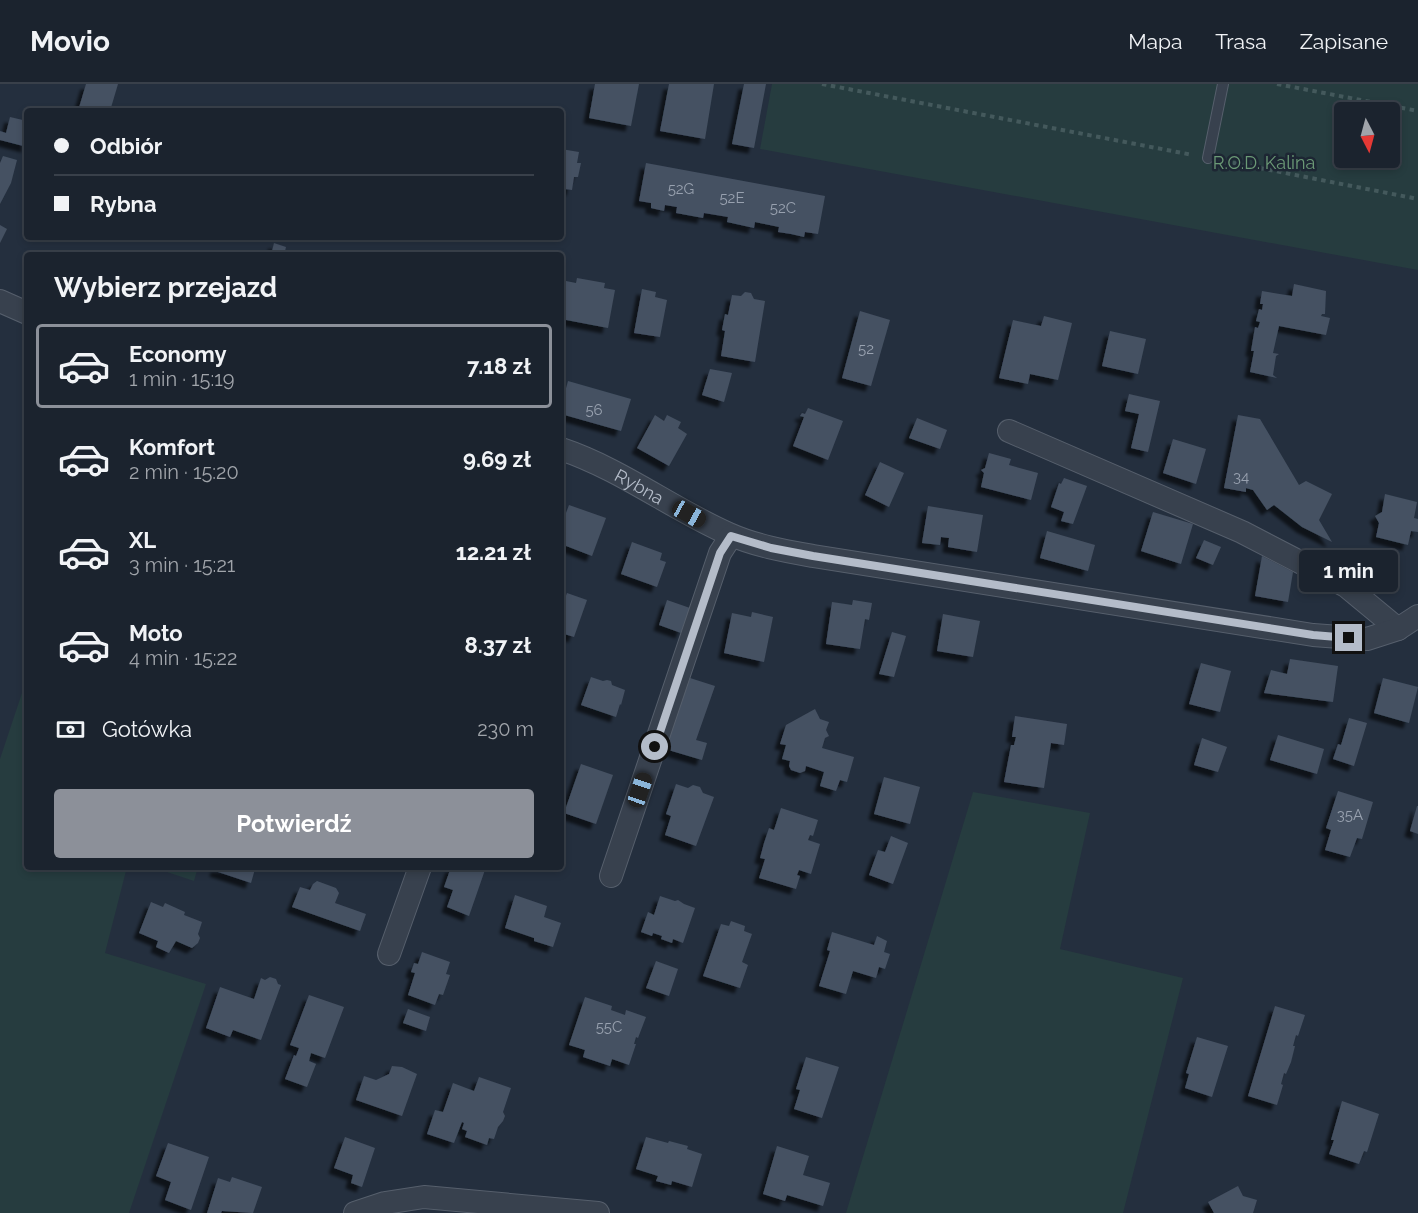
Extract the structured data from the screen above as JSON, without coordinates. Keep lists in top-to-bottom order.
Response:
{
  "streets": {
    "street": ["Rybna"]
  },
  "parks": ["R.O.D. Kalina"],
  "house_numbers": [
    "52G",
    "52E",
    "52C",
    "52",
    "56",
    "34",
    "35A",
    "55C"
  ],
  "north": "bottom",
  "page": {
    "header": "Movio",
    "nav": ["Mapa", "Trasa", "Zapisane"],
    "banner": ["Odbiór", "Rybna"],
    "heading": "Wybierz przejazd",
    "list": [
      {
        "name": "Economy",
        "note": "1 min · 15:19",
        "value": "7.18 zł"
      },
      {
        "name": "Komfort",
        "note": "2 min · 15:20",
        "value": "9.69 zł"
      },
      {
        "name": "XL",
        "note": "3 min · 15:21",
        "value": "12.21 zł"
      },
      {
        "name": "Moto",
        "note": "4 min · 15:22",
        "value": "8.37 zł"
      }
    ],
    "bubble": "1 min",
    "pay": ["Gotówka", "230 m"],
    "buttons": "Potwierdź"
  }
}
